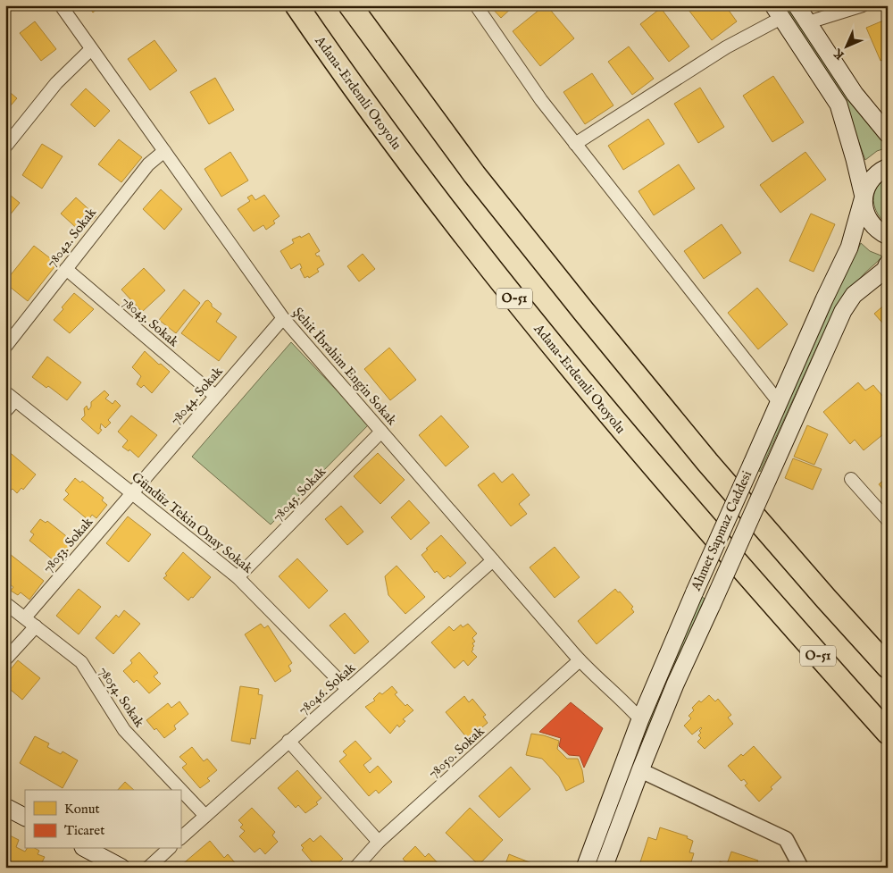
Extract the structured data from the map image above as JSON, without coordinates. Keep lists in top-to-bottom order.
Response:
{
  "streets": {
    "highway": ["Adana-Erdemli Otoyolu", "O-51"],
    "main road": ["Ahmet Sapmaz Caddesi"],
    "street": [
      "78042. Sokak",
      "78043. Sokak",
      "Şehit İbrahim Engin Sokak",
      "78044. Sokak",
      "78045. Sokak",
      "Gündüz Tekin Onay Sokak",
      "78053. Sokak",
      "78046. Sokak",
      "78054. Sokak",
      "78050. Sokak"
    ]
  },
  "crossings": [
    ["78042. Sokak", "78043. Sokak"],
    ["78042. Sokak", "Şehit İbrahim Engin Sokak"],
    ["78043. Sokak", "78044. Sokak"],
    ["Şehit İbrahim Engin Sokak", "78044. Sokak"],
    ["Şehit İbrahim Engin Sokak", "78045. Sokak"],
    ["Şehit İbrahim Engin Sokak", "Ahmet Sapmaz Caddesi"],
    ["Şehit İbrahim Engin Sokak", "78046. Sokak"],
    ["Şehit İbrahim Engin Sokak", "78050. Sokak"],
    ["78044. Sokak", "Gündüz Tekin Onay Sokak"],
    ["78044. Sokak", "78053. Sokak"],
    ["78045. Sokak", "Gündüz Tekin Onay Sokak"],
    ["Gündüz Tekin Onay Sokak", "78053. Sokak"],
    ["Gündüz Tekin Onay Sokak", "78046. Sokak"],
    ["78053. Sokak", "78054. Sokak"],
    ["78046. Sokak", "78054. Sokak"]
  ],
  "legend": ["Konut", "Ticaret"],
  "north": "bottom left"
}
